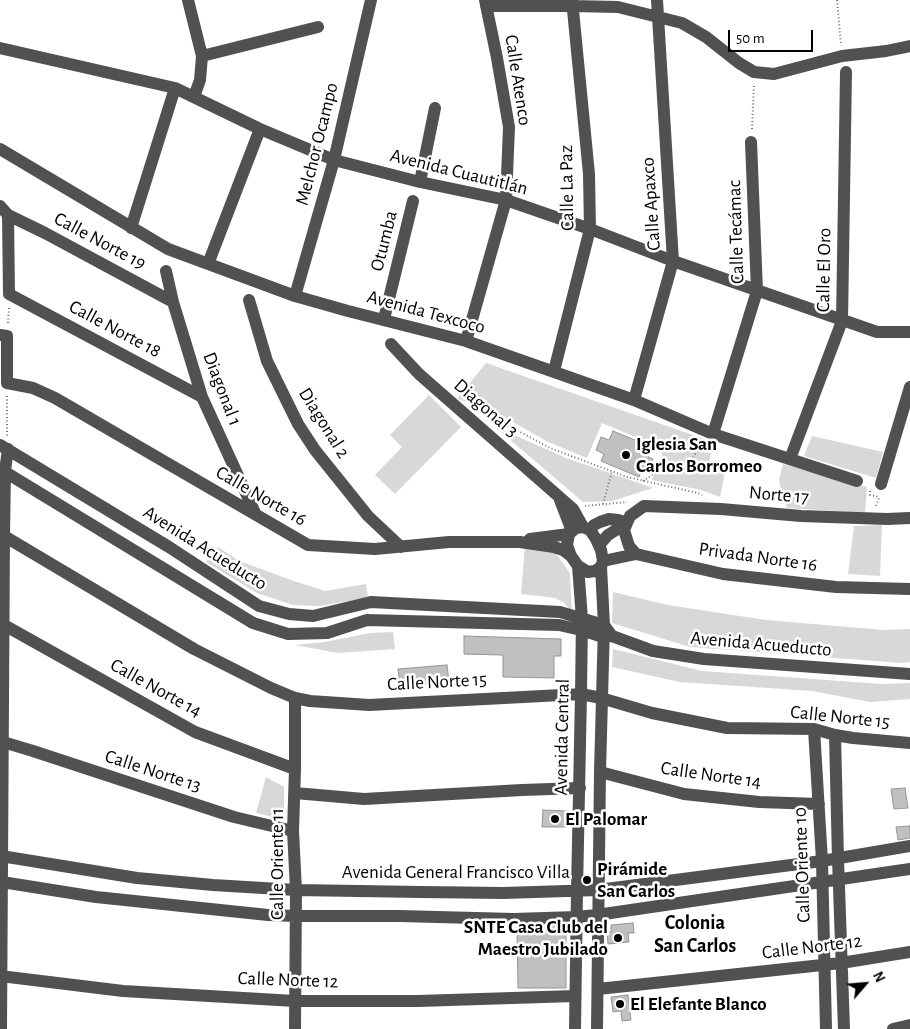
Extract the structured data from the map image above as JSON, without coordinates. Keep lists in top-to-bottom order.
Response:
{
  "streets": {
    "street": [
      "Calle Atenco",
      "Melchor Ocampo",
      "Avenida Cuautitlán",
      "Calle La Paz",
      "Calle Apaxco",
      "Calle Tecámac",
      "Calle Norte 19",
      "Otumba",
      "Calle El Oro",
      "Avenida Texcoco",
      "Calle Norte 18",
      "Diagonal 1",
      "Diagonal 3",
      "Diagonal 2",
      "Norte 17",
      "Calle Norte 16",
      "Avenida Acueducto",
      "Privada Norte 16",
      "Calle Norte 15",
      "Calle Norte 14",
      "Avenida Central",
      "Calle Norte 13",
      "Calle Oriente 11",
      "Calle Oriente 10",
      "Avenida General Francisco Villa",
      "Calle Norte 12"
    ]
  },
  "crossings": [
    ["Calle Atenco", "Avenida Cuautitlán"],
    ["Calle Atenco", "Avenida Texcoco"],
    ["Melchor Ocampo", "Avenida Cuautitlán"],
    ["Melchor Ocampo", "Avenida Texcoco"],
    ["Avenida Cuautitlán", "Calle La Paz"],
    ["Avenida Cuautitlán", "Calle Apaxco"],
    ["Avenida Cuautitlán", "Calle Tecámac"],
    ["Avenida Cuautitlán", "Calle El Oro"],
    ["Calle La Paz", "Avenida Texcoco"],
    ["Calle Apaxco", "Avenida Texcoco"],
    ["Calle Tecámac", "Avenida Texcoco"],
    ["Calle Norte 19", "Diagonal 1"],
    ["Otumba", "Avenida Texcoco"],
    ["Calle El Oro", "Avenida Texcoco"],
    ["Calle Norte 18", "Diagonal 1"],
    ["Diagonal 1", "Calle Norte 16"],
    ["Diagonal 3", "Calle Norte 16"],
    ["Diagonal 3", "Privada Norte 16"],
    ["Diagonal 3", "Avenida Central"],
    ["Diagonal 2", "Calle Norte 16"],
    ["Calle Norte 16", "Privada Norte 16"],
    ["Calle Norte 16", "Avenida Central"],
    ["Avenida Acueducto", "Avenida Central"],
    ["Privada Norte 16", "Avenida Central"],
    ["Calle Norte 15", "Avenida Central"],
    ["Calle Norte 15", "Calle Oriente 11"],
    ["Calle Norte 15", "Calle Oriente 10"],
    ["Calle Norte 14", "Avenida Central"],
    ["Calle Norte 14", "Calle Oriente 11"],
    ["Calle Norte 14", "Calle Oriente 10"],
    ["Avenida Central", "Avenida General Francisco Villa"],
    ["Avenida Central", "Calle Norte 12"],
    ["Calle Norte 13", "Calle Oriente 11"],
    ["Calle Oriente 11", "Avenida General Francisco Villa"],
    ["Calle Oriente 11", "Calle Norte 12"],
    ["Calle Oriente 10", "Avenida General Francisco Villa"],
    ["Calle Oriente 10", "Calle Norte 12"]
  ],
  "districts": ["Colonia San Carlos"],
  "places": [
    "Iglesia San Carlos Borromeo",
    "El Palomar",
    "Pirámide San Carlos",
    "SNTE Casa Club del Maestro Jubilado",
    "El Elefante Blanco"
  ],
  "scale_bar": "50 m",
  "north": "top right"
}
